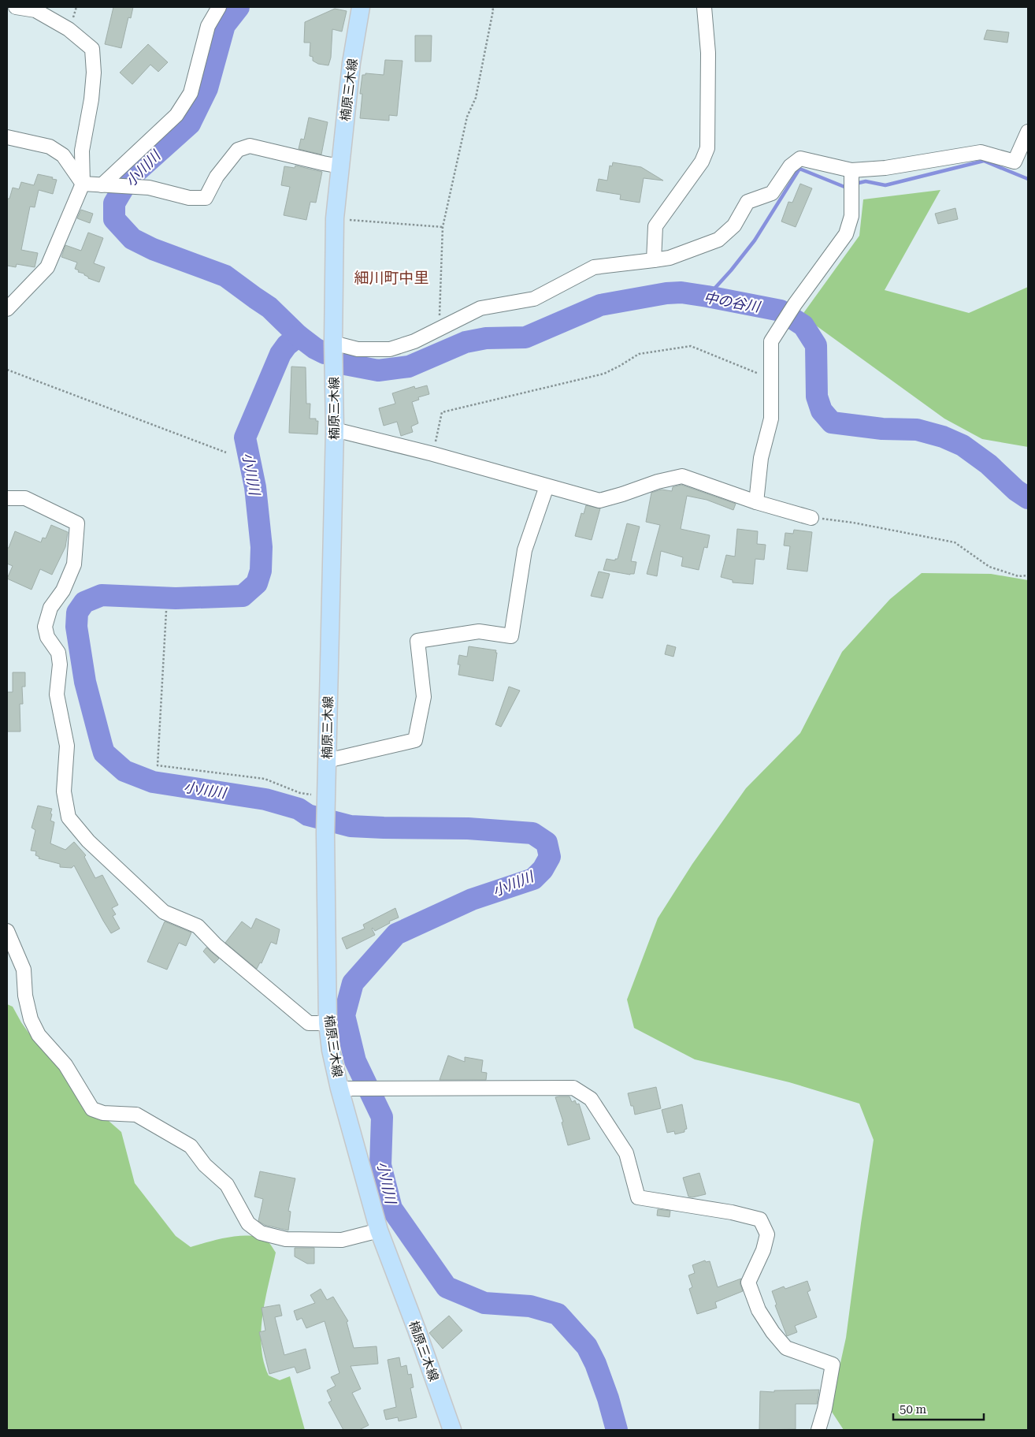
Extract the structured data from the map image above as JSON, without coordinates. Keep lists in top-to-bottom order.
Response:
{
  "streets": {
    "main road": ["楠原三木線"]
  },
  "districts": ["細川町中里"],
  "water": ["小川川", "中の谷川"],
  "scale_bar": "50 m"
}
